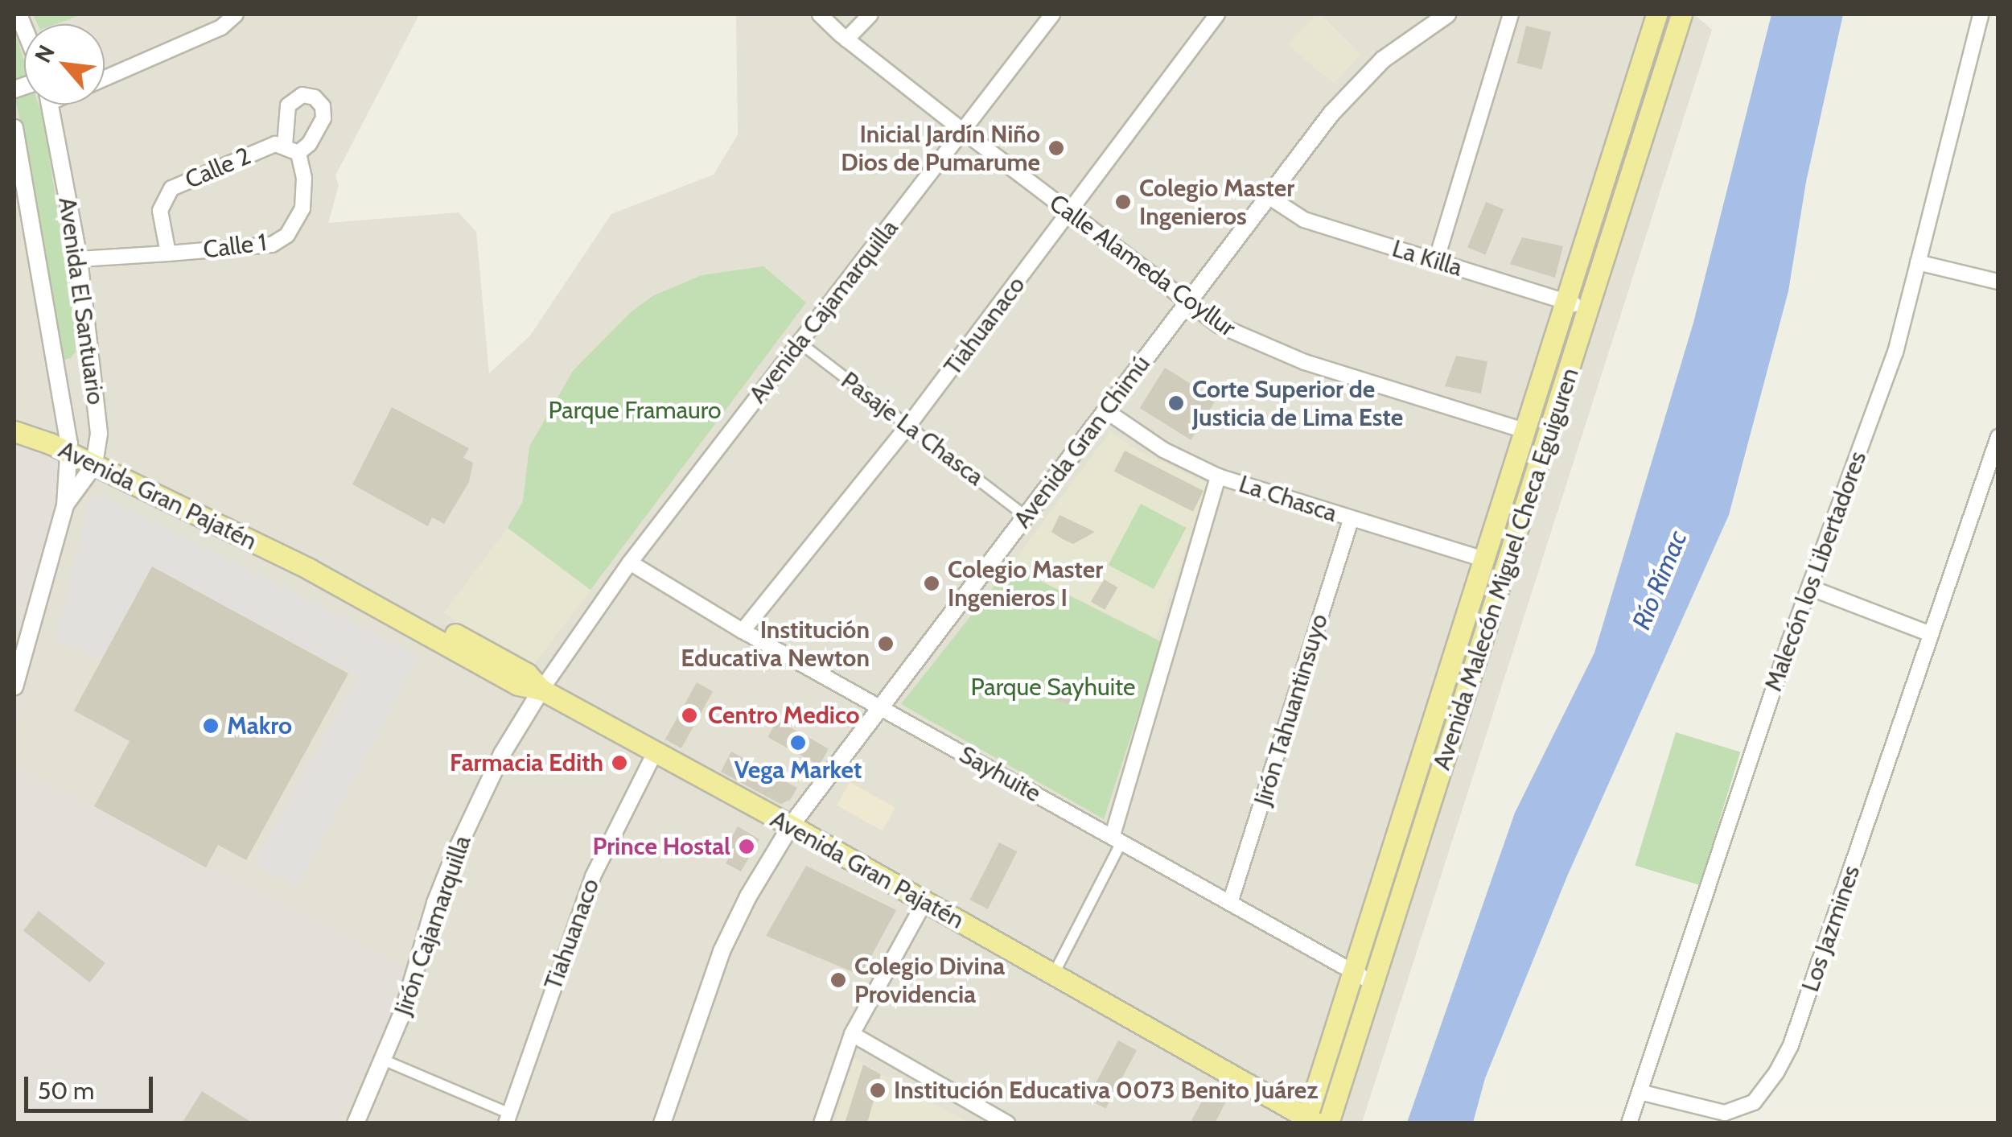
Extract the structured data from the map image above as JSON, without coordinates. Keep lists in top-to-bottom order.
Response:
{
  "streets": {
    "main road": ["Avenida Gran Pajatén", "Avenida Malecón Miguel Checa Eguiguren"],
    "street": [
      "Calle 2",
      "Calle 1",
      "La Killa",
      "Calle Alameda Coyllur",
      "Avenida El Santuario",
      "Avenida Cajamarquilla",
      "Tiahuanaco",
      "Pasaje La Chasca",
      "Avenida Gran Chimú",
      "La Chasca",
      "Malecón los Libertadores",
      "Jirón Tahuantinsuyo",
      "Sayhuite",
      "Jirón Cajamarquilla",
      "Los Jazmines"
    ]
  },
  "crossings": [
    ["Calle 2", "Calle 1"],
    ["Calle 1", "Avenida El Santuario"],
    ["La Killa", "Avenida Gran Chimú"],
    ["La Killa", "Avenida Malecón Miguel Checa Eguiguren"],
    ["Calle Alameda Coyllur", "Avenida Cajamarquilla"],
    ["Calle Alameda Coyllur", "Tiahuanaco"],
    ["Calle Alameda Coyllur", "Avenida Gran Chimú"],
    ["Calle Alameda Coyllur", "Avenida Malecón Miguel Checa Eguiguren"],
    ["Avenida El Santuario", "Avenida Gran Pajatén"],
    ["Avenida Cajamarquilla", "Pasaje La Chasca"],
    ["Avenida Cajamarquilla", "Avenida Gran Pajatén"],
    ["Avenida Cajamarquilla", "Sayhuite"],
    ["Avenida Cajamarquilla", "Jirón Cajamarquilla"],
    ["Tiahuanaco", "Pasaje La Chasca"],
    ["Tiahuanaco", "Avenida Gran Pajatén"],
    ["Tiahuanaco", "Sayhuite"],
    ["Pasaje La Chasca", "Avenida Gran Chimú"],
    ["Avenida Gran Chimú", "Avenida Gran Pajatén"],
    ["Avenida Gran Chimú", "La Chasca"],
    ["Avenida Gran Chimú", "Sayhuite"],
    ["Avenida Gran Pajatén", "Avenida Malecón Miguel Checa Eguiguren"],
    ["Avenida Gran Pajatén", "Jirón Cajamarquilla"],
    ["La Chasca", "Avenida Malecón Miguel Checa Eguiguren"],
    ["La Chasca", "Jirón Tahuantinsuyo"],
    ["Avenida Malecón Miguel Checa Eguiguren", "Sayhuite"],
    ["Malecón los Libertadores", "Los Jazmines"],
    ["Jirón Tahuantinsuyo", "Sayhuite"]
  ],
  "water": ["Río Rímac"],
  "parks": ["Parque Framauro", "Parque Sayhuite"],
  "places": [
    "Inicial Jardín Niño Dios de Pumarume",
    "Colegio Master Ingenieros",
    "Corte Superior de Justicia de Lima Este",
    "Colegio Master Ingenieros I",
    "Institución Educativa Newton",
    "Centro Medico",
    "Makro",
    "Vega Market",
    "Farmacia Edith",
    "Prince Hostal",
    "Colegio Divina Providencia",
    "Institución Educativa 0073 Benito Juárez"
  ],
  "scale_bar": "50 m",
  "north": "top left"
}
